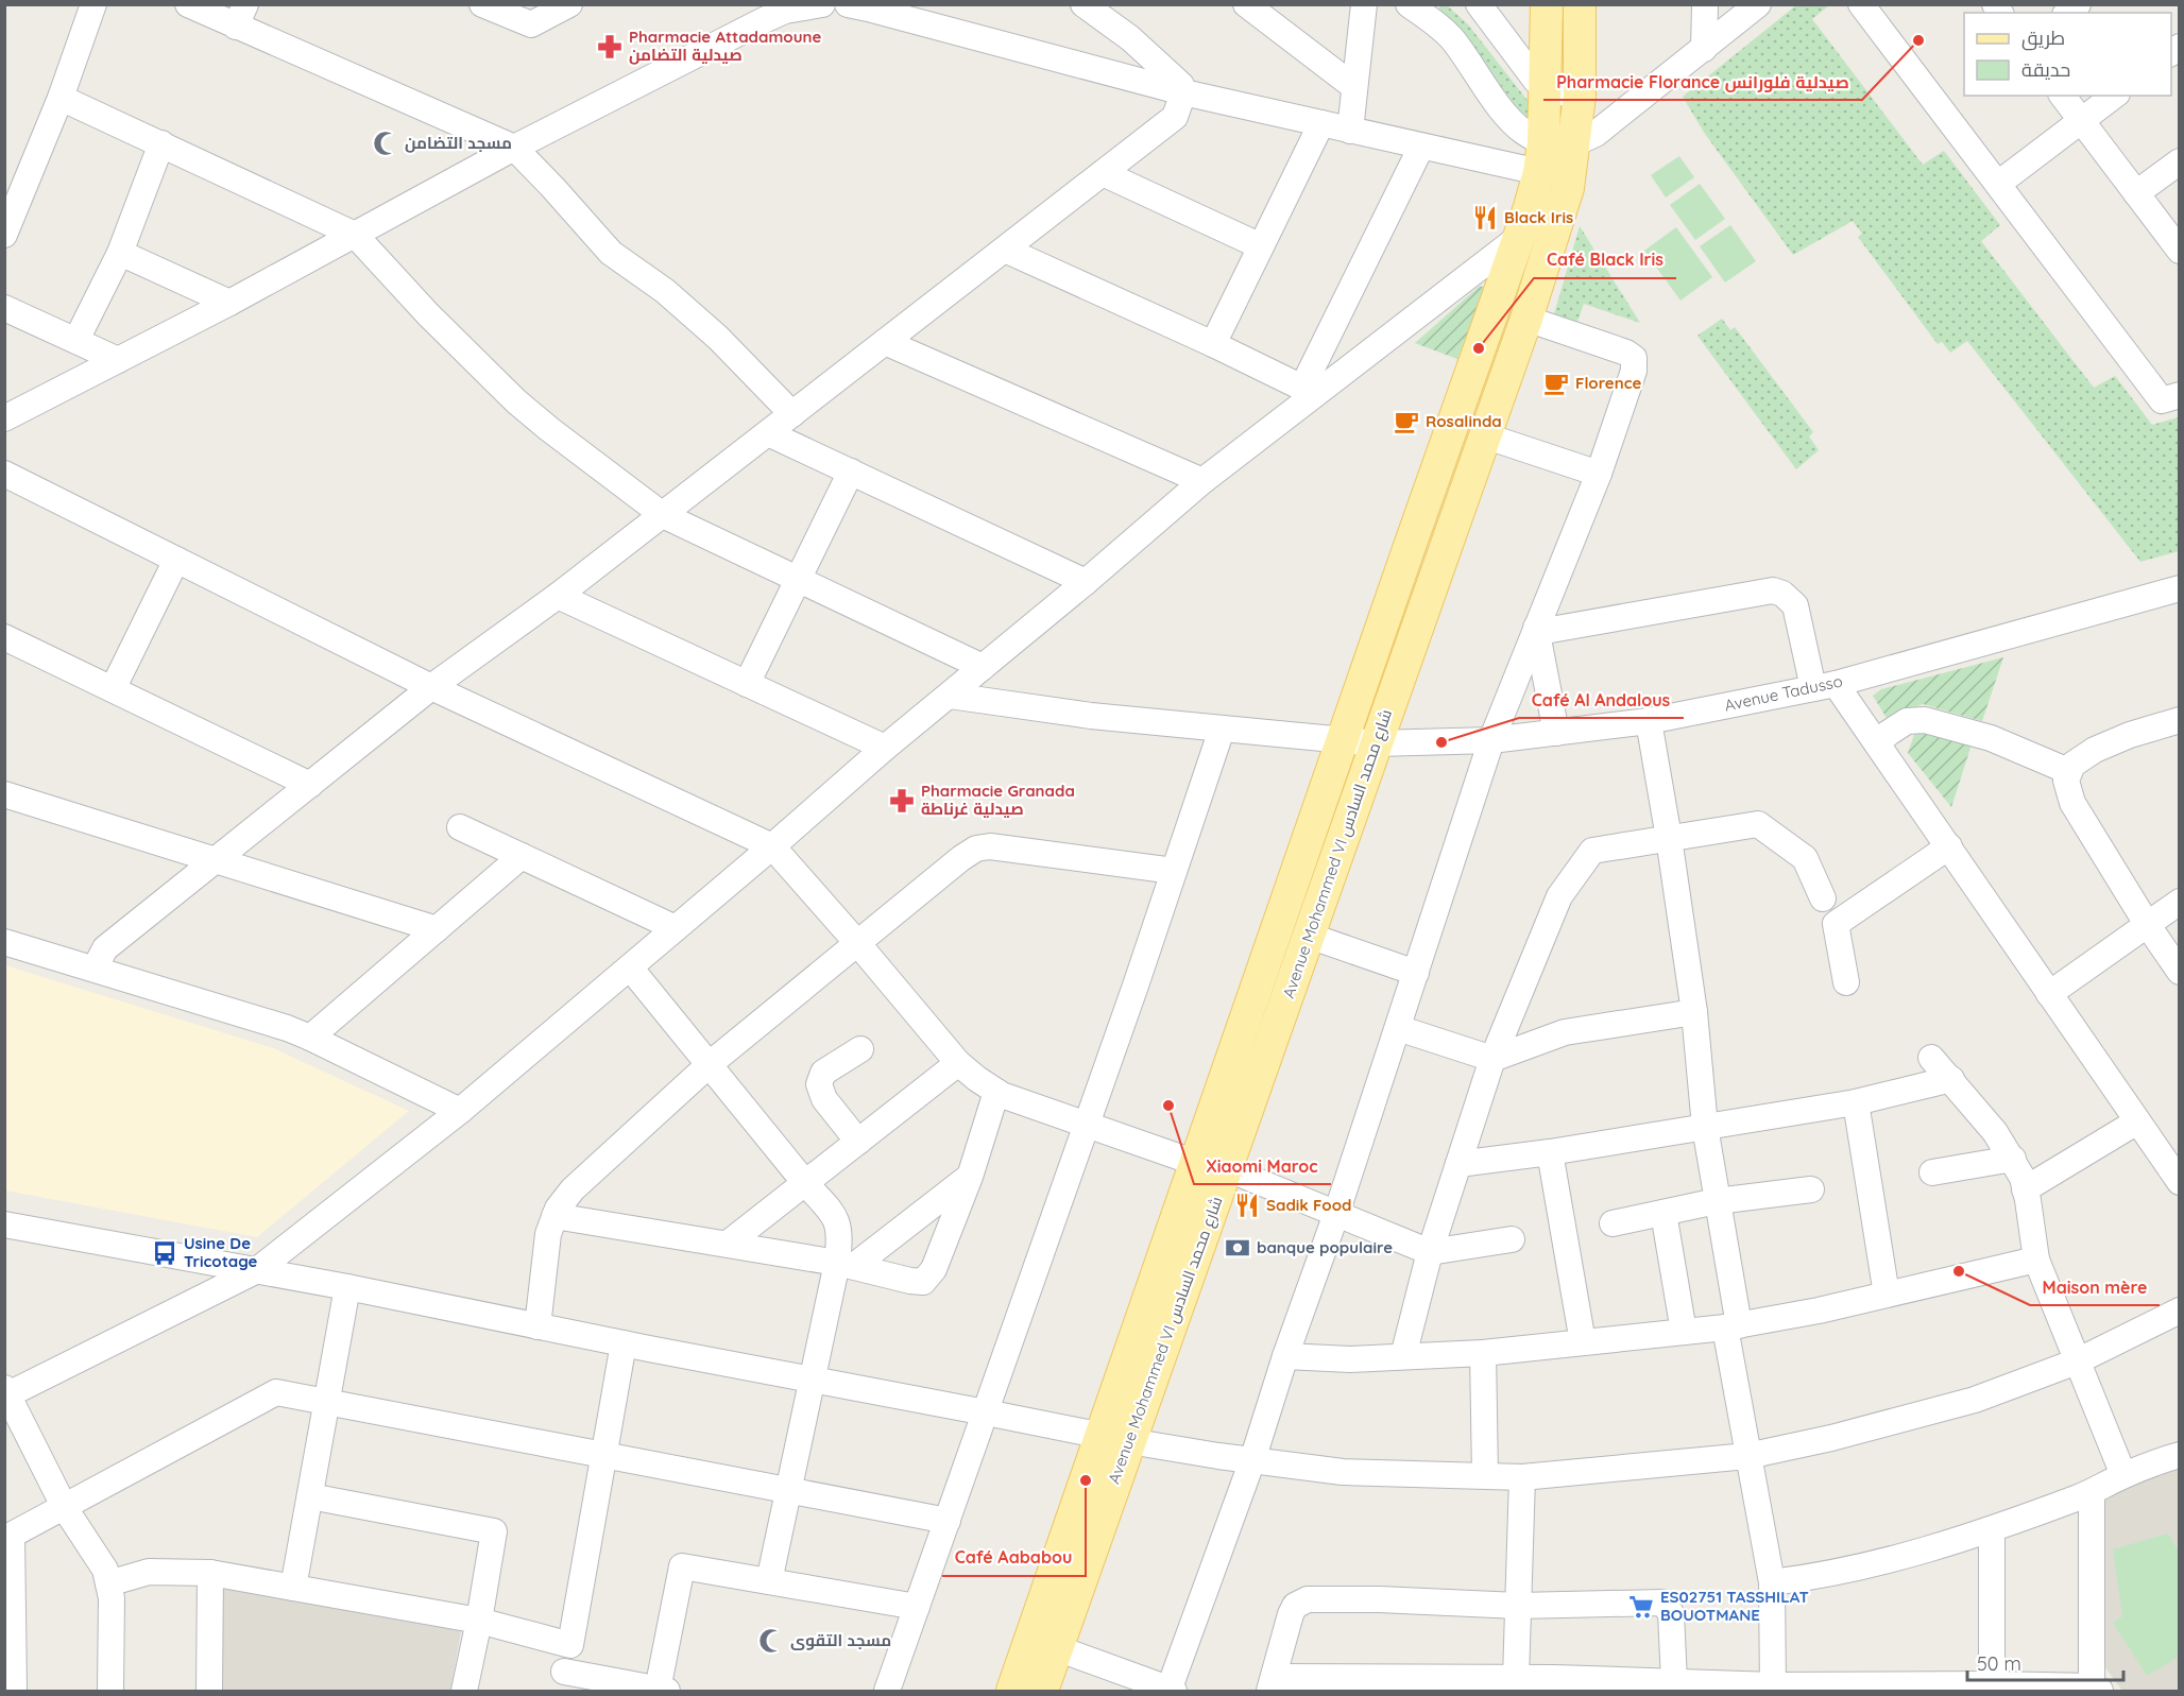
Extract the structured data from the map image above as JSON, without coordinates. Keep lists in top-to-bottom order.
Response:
{
  "streets": {
    "main road": ["Avenue Mohammed VI شارع محمد السادس"],
    "street": ["Avenue Tadusso"]
  },
  "crossings": [
    ["Avenue Tadusso", "Avenue Mohammed VI شارع محمد السادس"]
  ],
  "places": {
    "other": [
      "Pharmacie Florance صيدلية فلورانس",
      "Café Black Iris",
      "Café Al Andalous",
      "Xiaomi Maroc",
      "Maison mère",
      "Café Aababou"
    ],
    "pharmacy": ["Pharmacie Attadamoune صيدلية التضامن", "Pharmacie Granada صيدلية غرناطة"],
    "mosque": ["مسجد التضامن", "مسجد التقوى"],
    "restaurant": ["Black Iris", "Sadik Food"],
    "cafe": ["Florence", "Rosalinda"],
    "bank": ["banque populaire"],
    "bus stop": ["Usine De Tricotage"],
    "supermarket": ["ES02751 TASSHILAT BOUOTMANE"]
  },
  "legend": ["طريق", "حديقة"],
  "scale_bar": "50 m"
}
